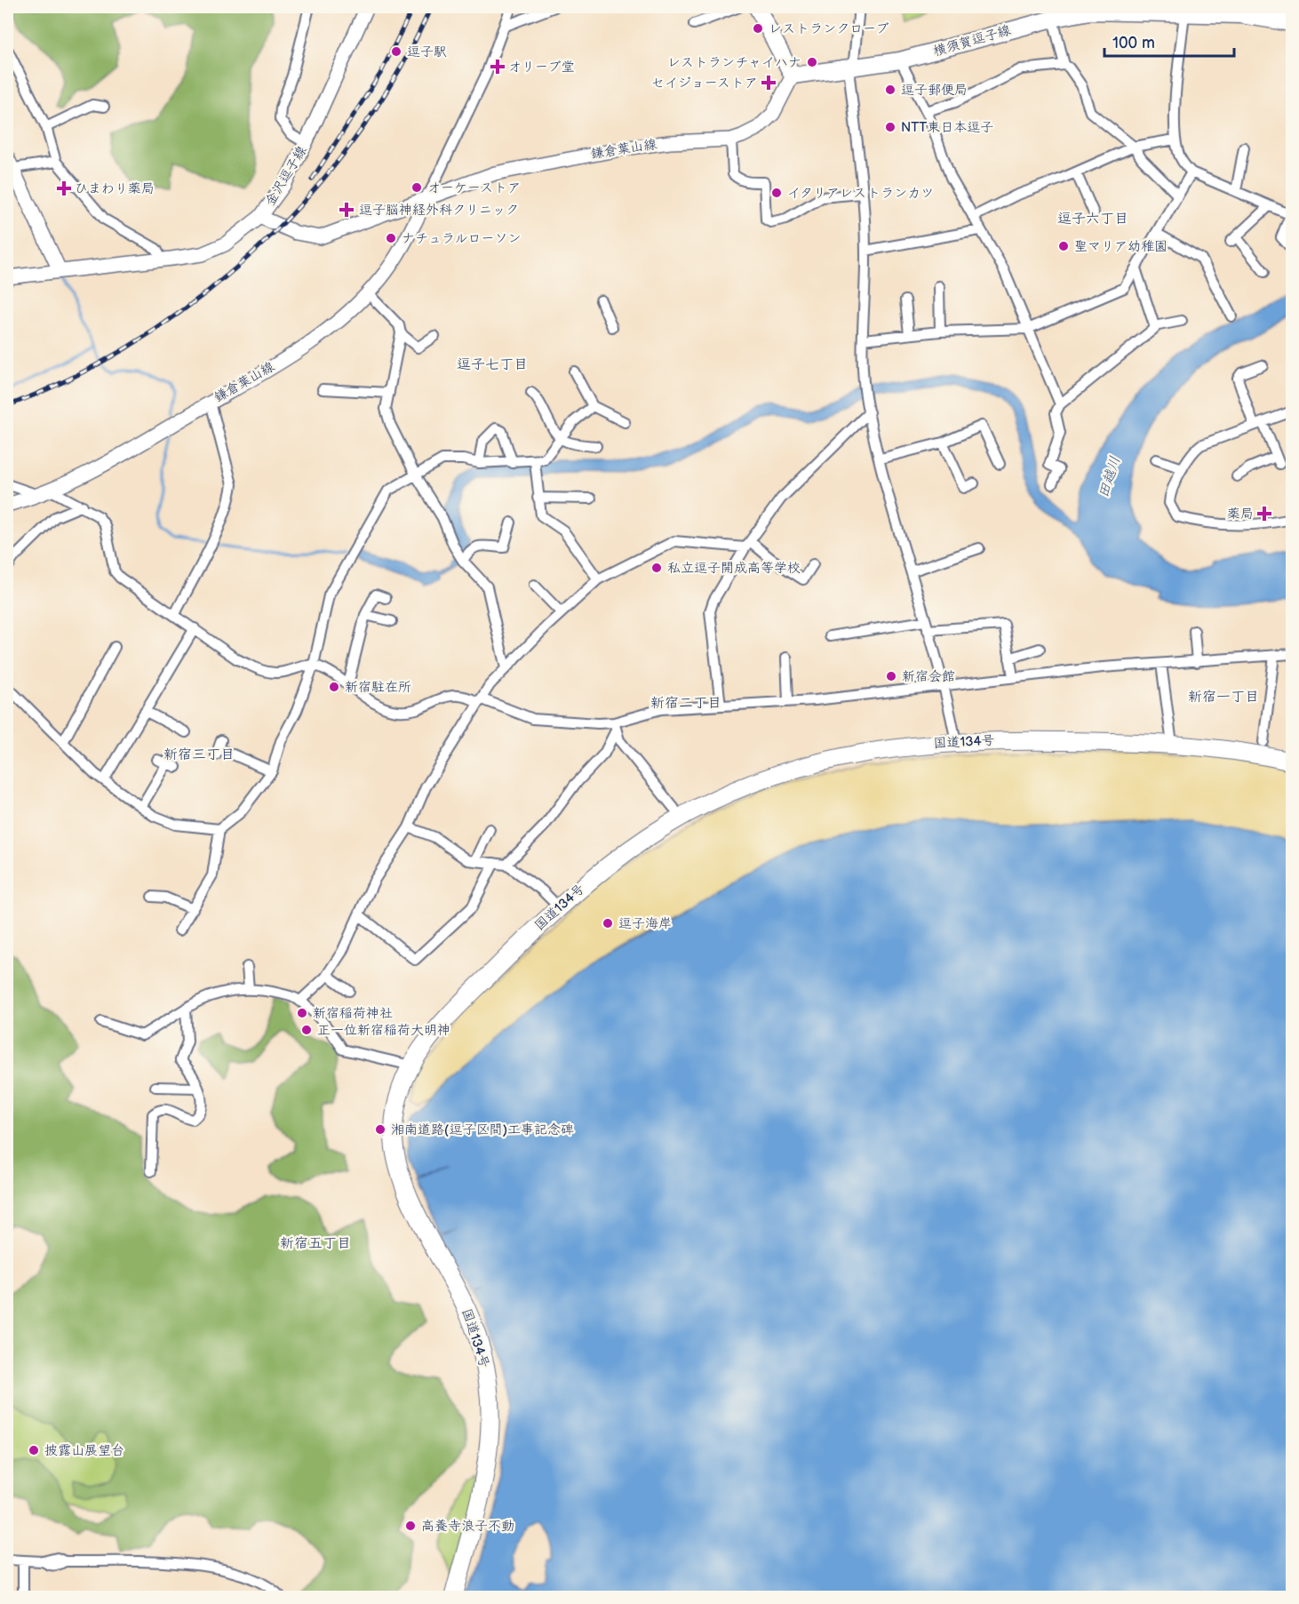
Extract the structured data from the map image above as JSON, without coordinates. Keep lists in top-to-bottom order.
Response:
{
  "streets": {
    "highway": ["国道134号"],
    "main road": ["横須賀逗子線", "鎌倉葉山線", "金沢逗子線"]
  },
  "crossings": [
    ["横須賀逗子線", "鎌倉葉山線"],
    ["鎌倉葉山線", "金沢逗子線"]
  ],
  "districts": [
    "逗子六丁目",
    "逗子七丁目",
    "新宿一丁目",
    "新宿二丁目",
    "新宿三丁目",
    "新宿五丁目"
  ],
  "water": ["田越川"],
  "places": {
    "other": [
      "レストランクローブ",
      "逗子駅",
      "レストランチャイハナ",
      "逗子郵便局",
      "NTT東日本逗子",
      "オーケーストア",
      "イタリアレストランカツ",
      "ナチュラルローソン",
      "聖マリア幼稚園",
      "私立逗子開成高等学校",
      "新宿会館",
      "新宿駐在所",
      "逗子海岸",
      "新宿稲荷神社",
      "正一位新宿稲荷大明神",
      "湘南道路(逗子区間)工事記念碑",
      "披露山展望台",
      "高養寺浪子不動"
    ],
    "health": [
      "オリーブ堂",
      "セイジョーストア",
      "ひまわり薬局",
      "逗子脳神経外科クリニック",
      "薬局"
    ]
  },
  "scale_bar": "100 m"
}
